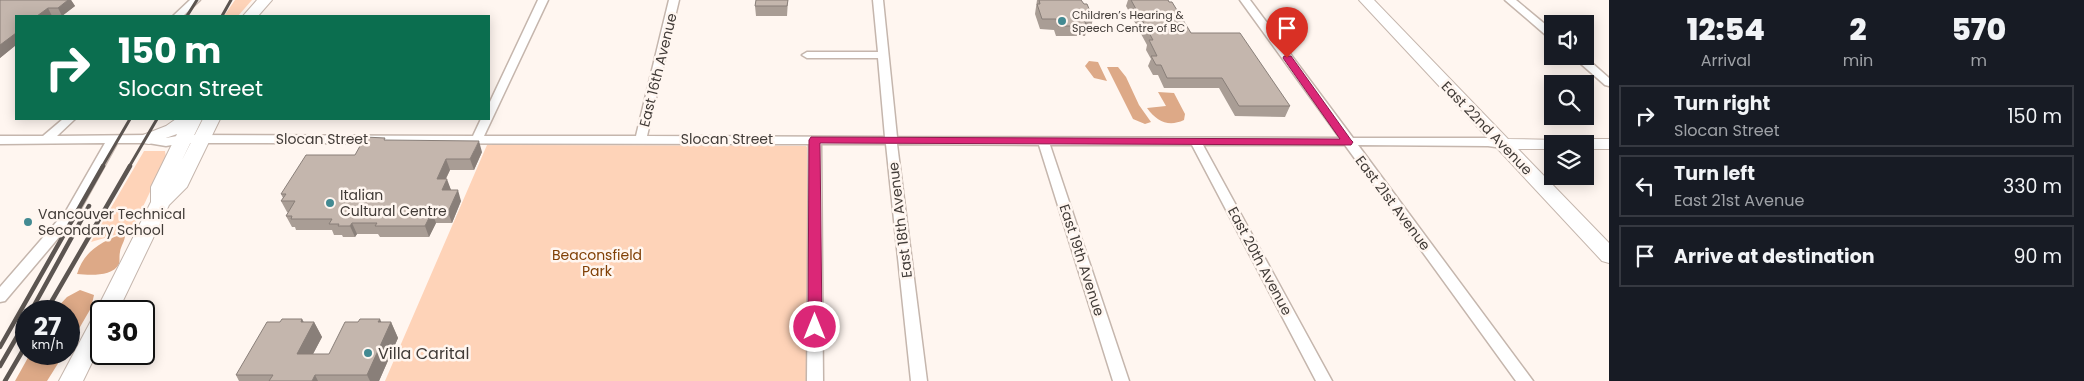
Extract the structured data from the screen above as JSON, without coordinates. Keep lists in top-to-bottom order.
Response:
{
  "streets": {
    "street": [
      "East 16th Avenue",
      "East 22nd Avenue",
      "Slocan Street",
      "East 21st Avenue",
      "East 18th Avenue",
      "East 19th Avenue",
      "East 20th Avenue"
    ]
  },
  "crossings": [
    ["East 16th Avenue", "Slocan Street"],
    ["East 22nd Avenue", "Slocan Street"],
    ["Slocan Street", "East 21st Avenue"],
    ["Slocan Street", "East 18th Avenue"],
    ["Slocan Street", "East 19th Avenue"],
    ["Slocan Street", "East 20th Avenue"]
  ],
  "parks": ["Beaconsfield Park"],
  "places": [
    "Children’s Hearing & Speech Centre of BC",
    "Italian Cultural Centre",
    "Vancouver Technical Secondary School",
    "Villa Carital"
  ],
  "page": {
    "eta": [
      "12:54",
      "Arrival",
      "2",
      "min",
      "570",
      "m"
    ],
    "turn": ["150 m", "Slocan Street"],
    "list": [
      {
        "name": "Turn right",
        "note": "Slocan Street",
        "value": "150 m"
      },
      {
        "name": "Turn left",
        "note": "East 21st Avenue",
        "value": "330 m"
      },
      {
        "name": "Arrive at destination",
        "value": "90 m"
      }
    ],
    "speed": "27 km/h",
    "limit": "30"
  }
}
